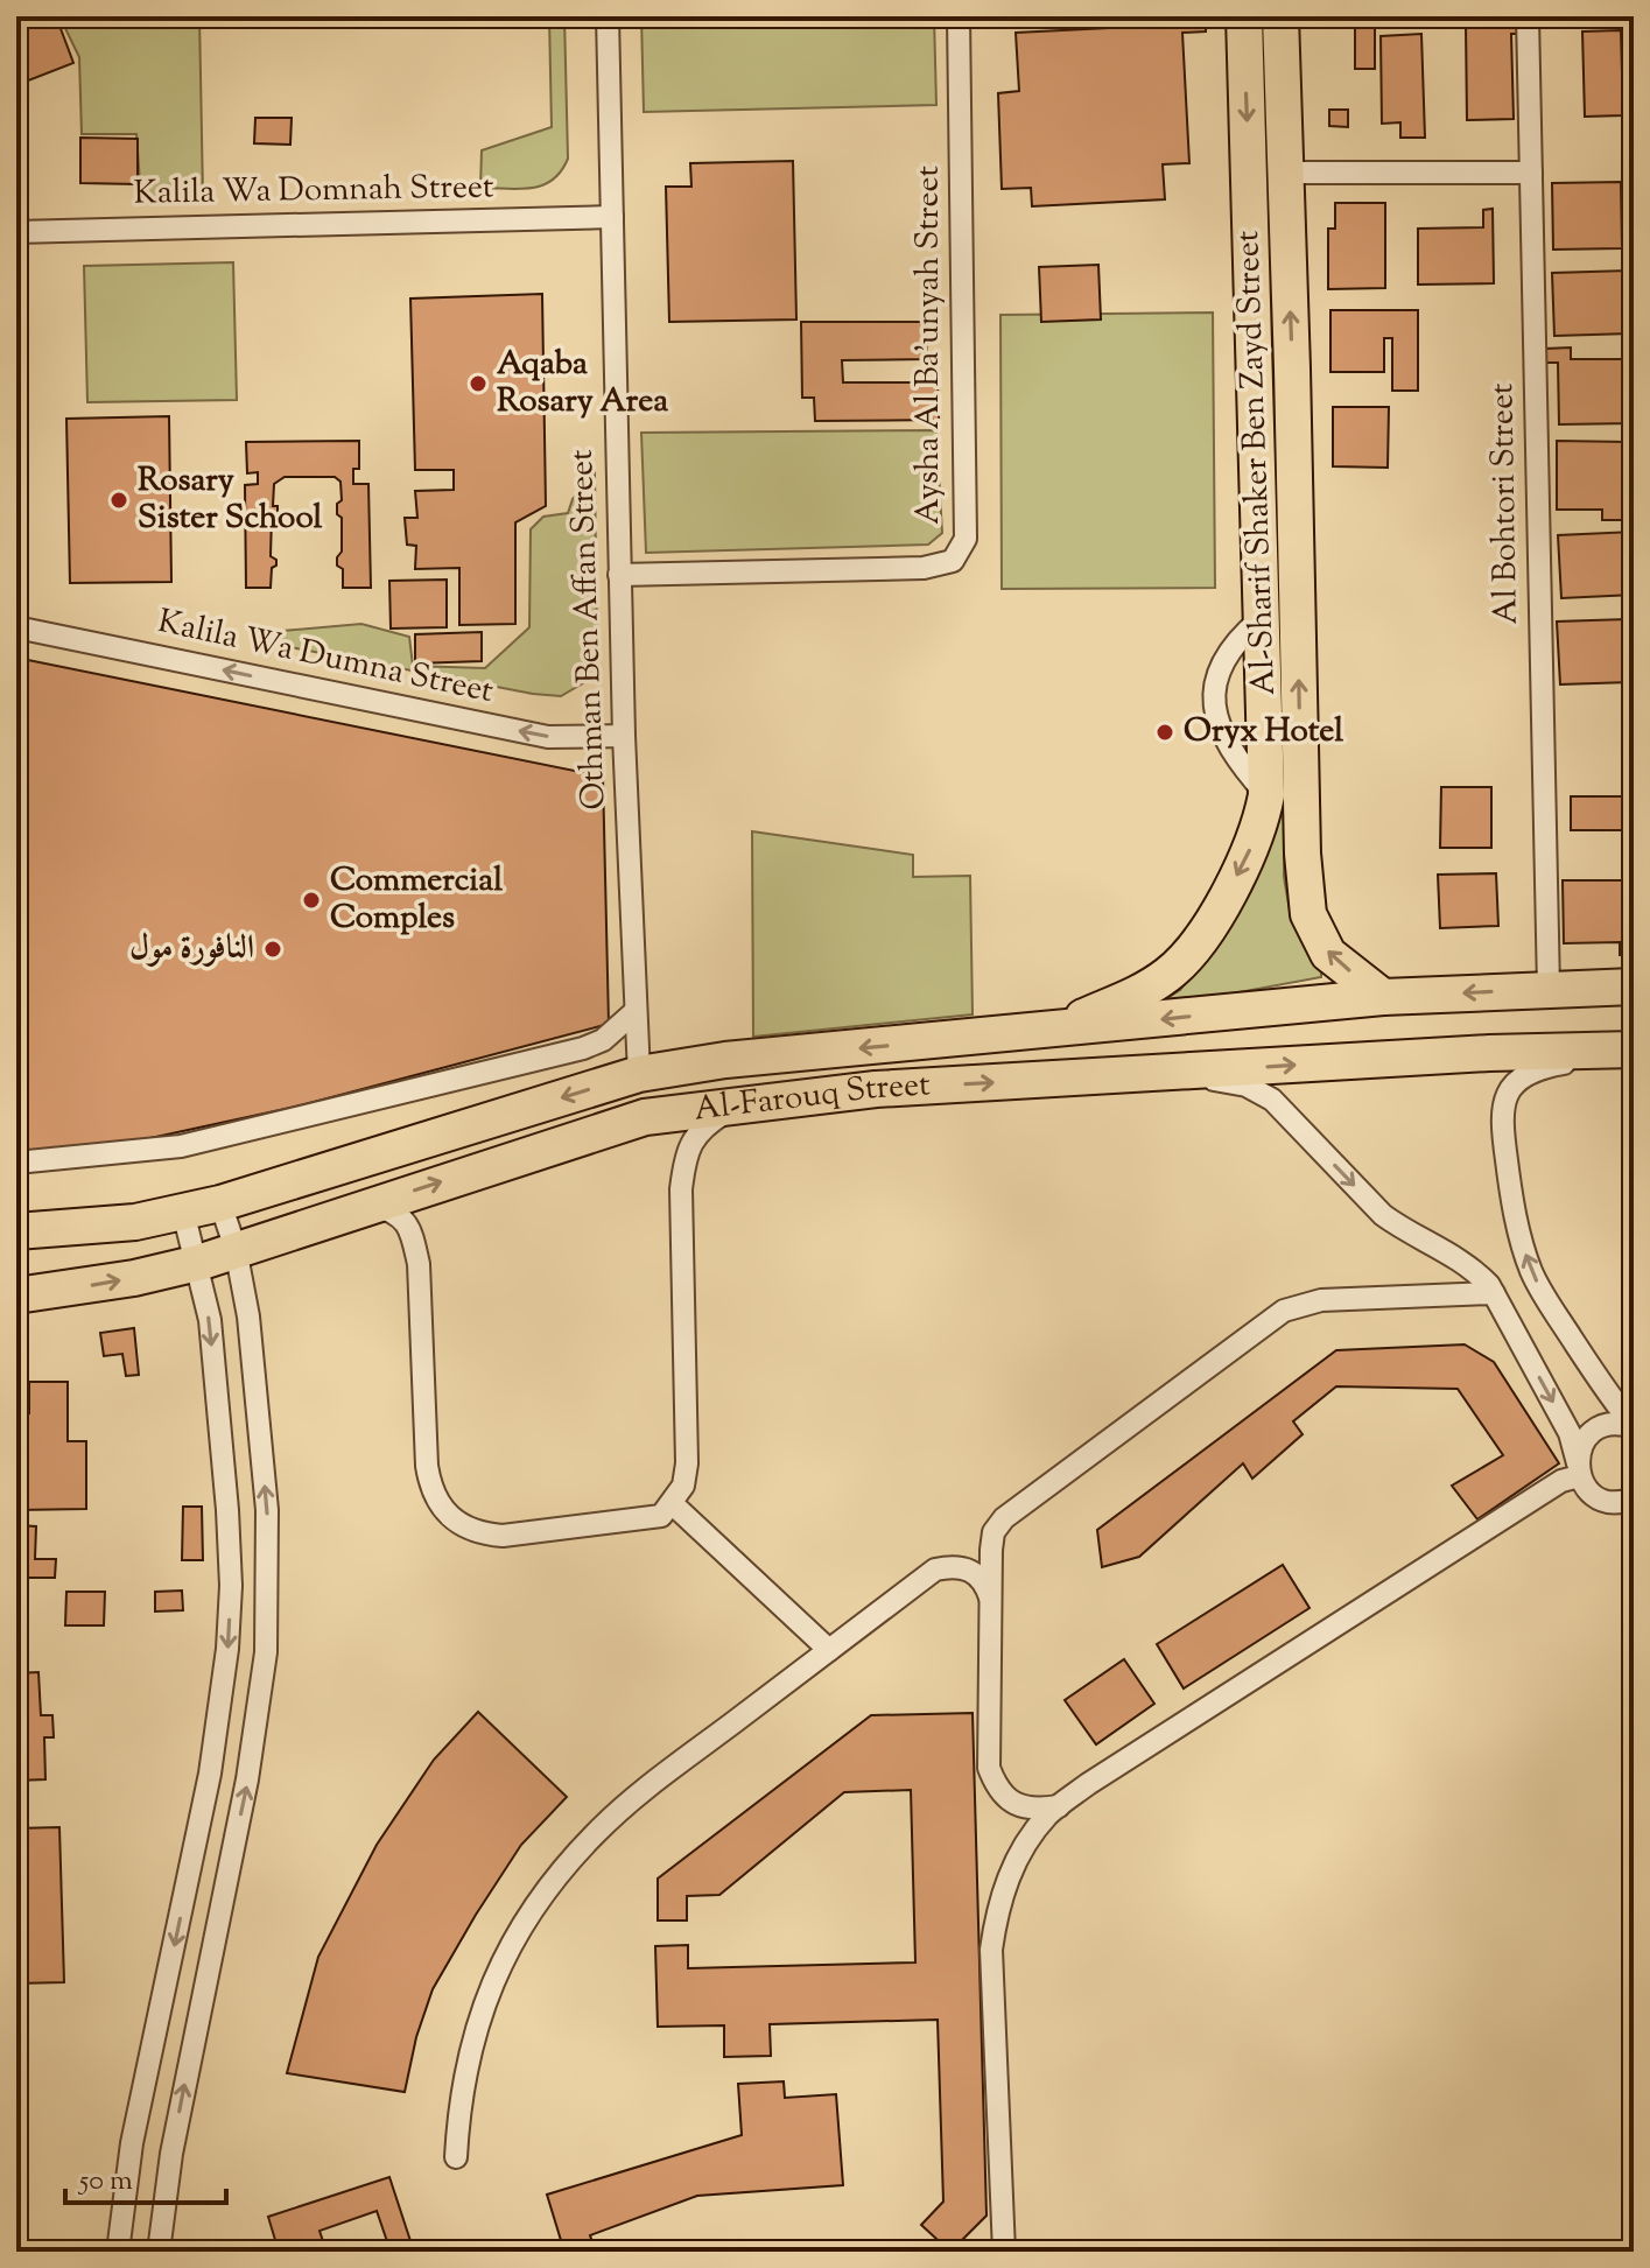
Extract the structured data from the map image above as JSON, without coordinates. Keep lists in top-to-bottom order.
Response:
{
  "streets": {
    "main road": ["Al-Sharif Shaker Ben Zayd Street", "Al-Farouq Street"],
    "street": [
      "Kalila Wa Domnah Street",
      "Aysha Al Ba'unyah Street",
      "Al Bohtori Street",
      "Othman Ben Affan Street",
      "Kalila Wa Dumna Street"
    ]
  },
  "crossings": [
    ["Kalila Wa Domnah Street", "Othman Ben Affan Street"],
    ["Aysha Al Ba'unyah Street", "Othman Ben Affan Street"],
    ["Al-Sharif Shaker Ben Zayd Street", "Al-Farouq Street"],
    ["Al Bohtori Street", "Al-Farouq Street"],
    ["Othman Ben Affan Street", "Kalila Wa Dumna Street"],
    ["Othman Ben Affan Street", "Al-Farouq Street"]
  ],
  "one_way": ["Kalila Wa Dumna Street"],
  "places": [
    "Aqaba Rosary Area",
    "Rosary Sister School",
    "Oryx Hotel",
    "Commercial Comples",
    "النافورة مول"
  ],
  "scale_bar": "50 m"
}
